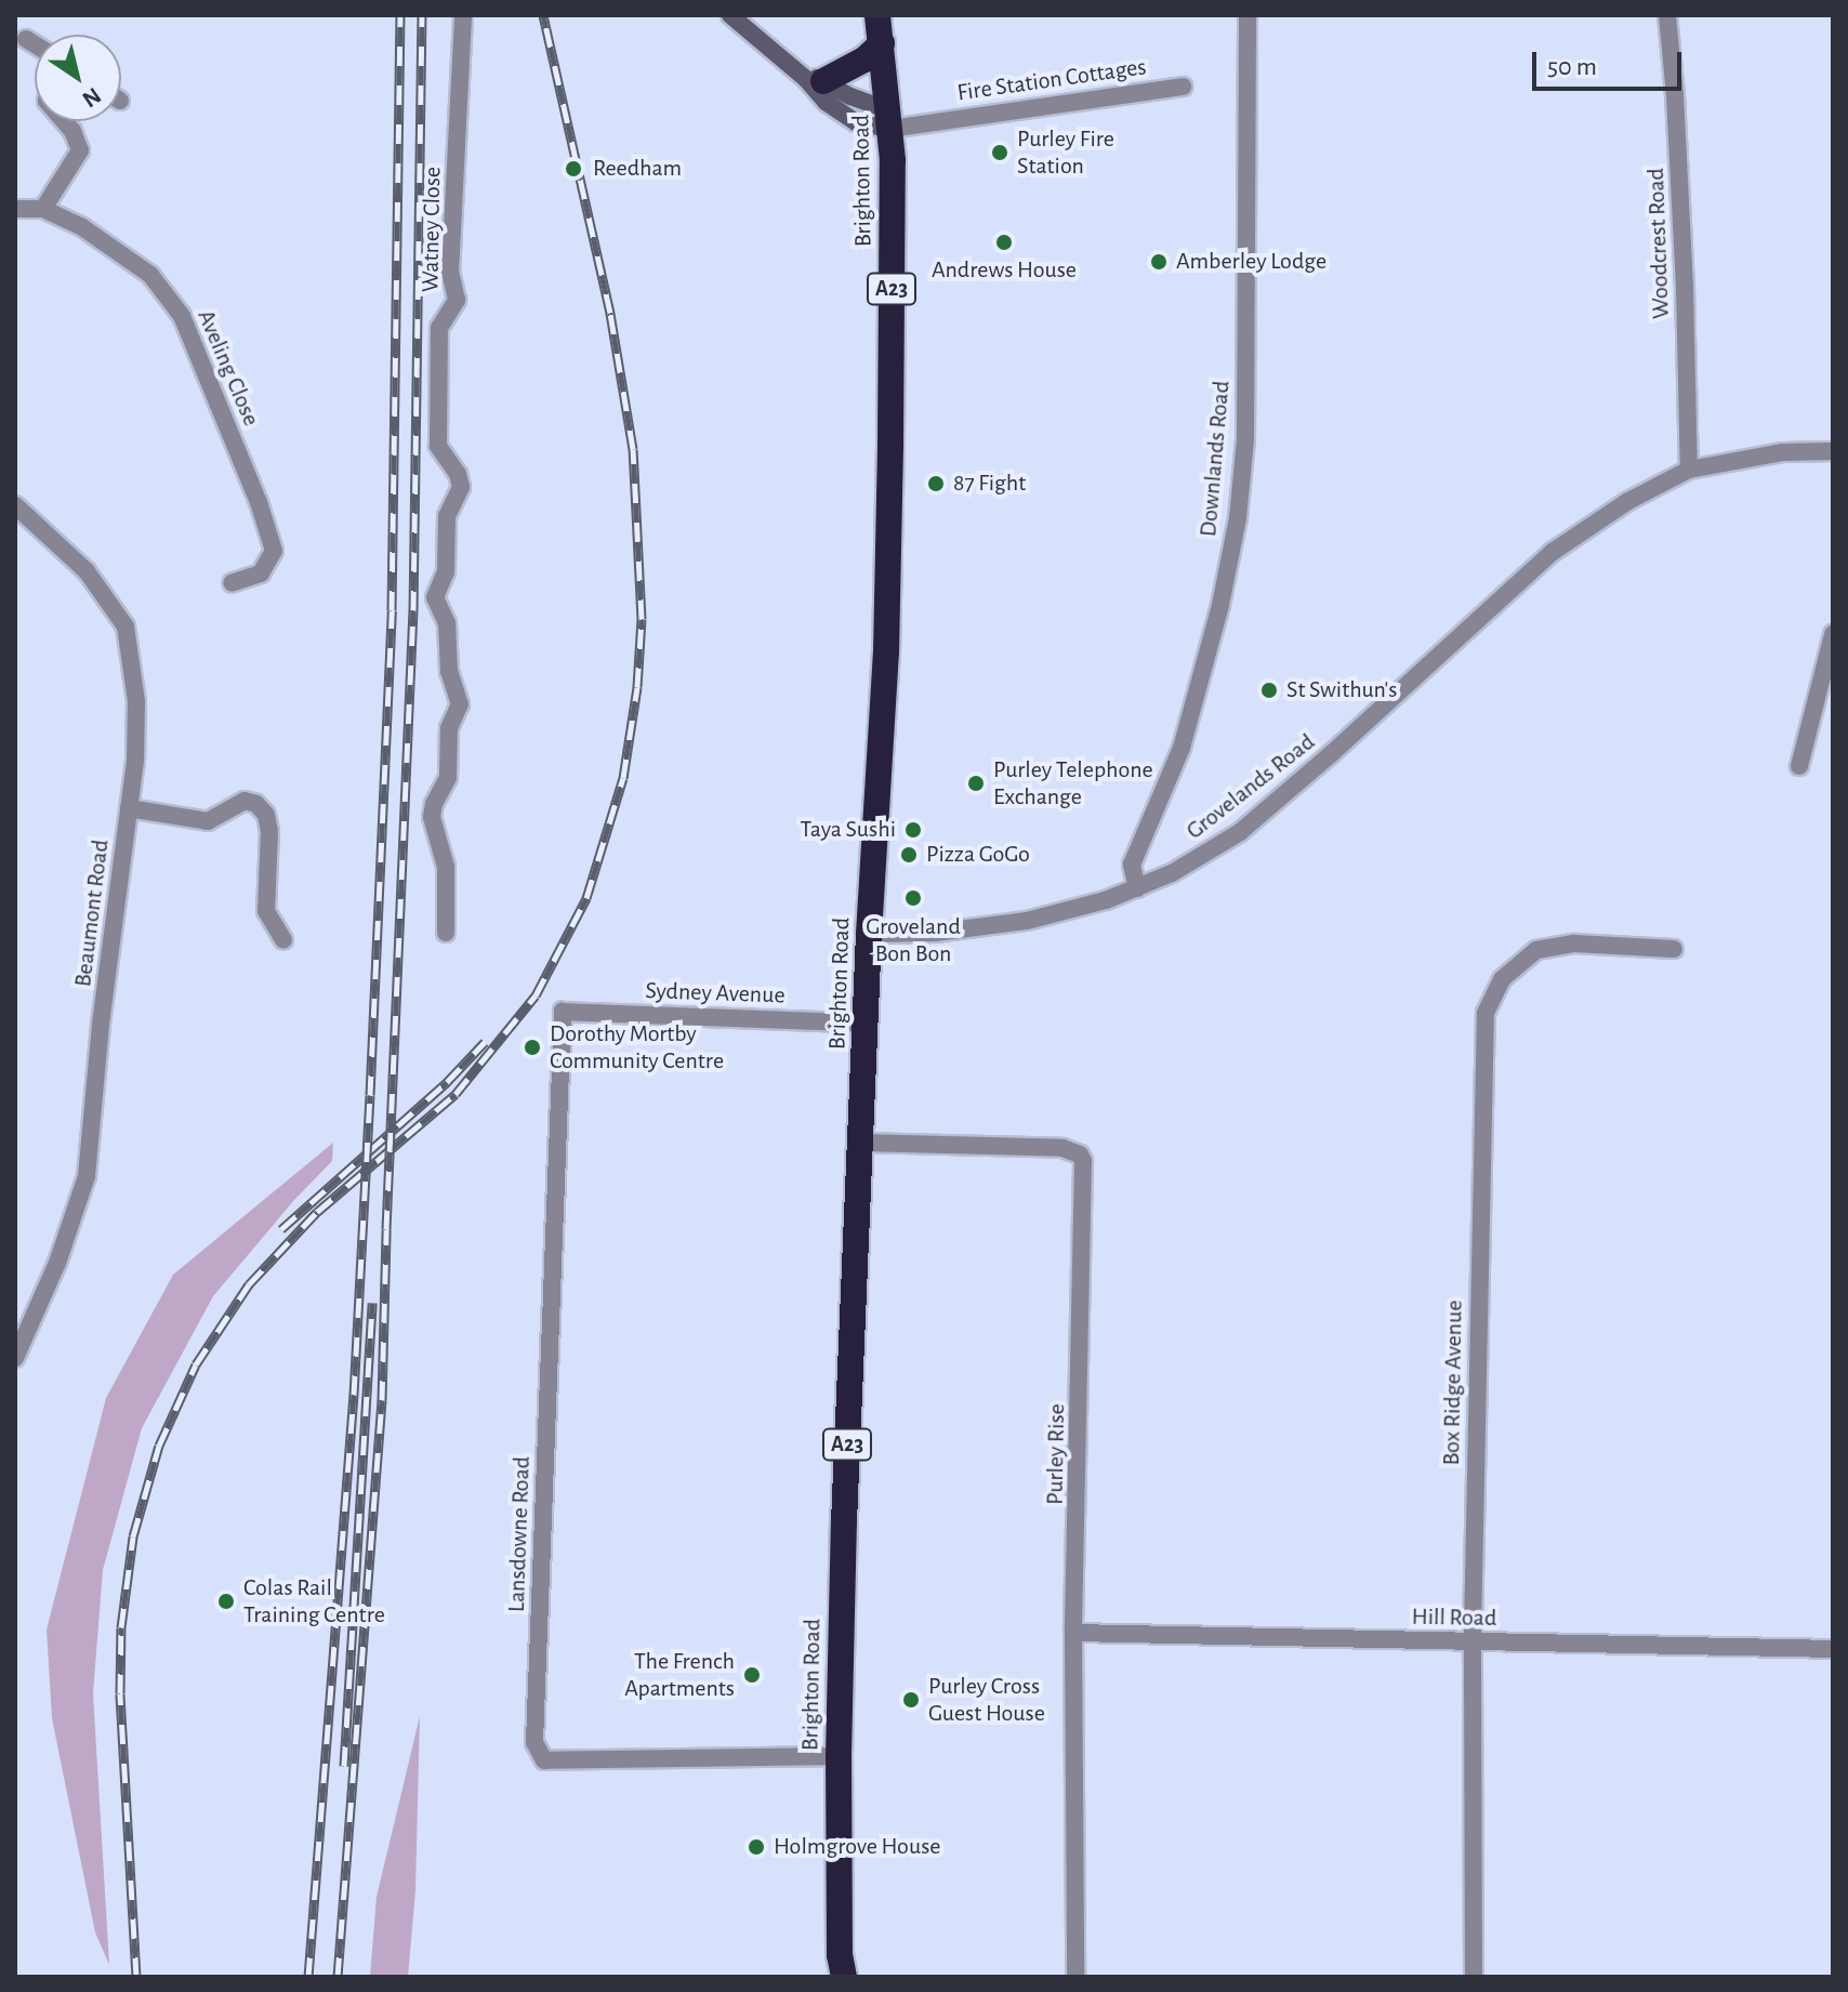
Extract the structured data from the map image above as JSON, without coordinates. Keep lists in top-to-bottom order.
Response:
{
  "streets": {
    "highway": ["Brighton Road", "A23"],
    "street": [
      "Fire Station Cottages",
      "Watney Close",
      "Woodcrest Road",
      "Aveling Close",
      "Downlands Road",
      "Grovelands Road",
      "Beaumont Road",
      "Sydney Avenue",
      "Box Ridge Avenue",
      "Purley Rise",
      "Lansdowne Road",
      "Hill Road"
    ]
  },
  "crossings": [
    ["Fire Station Cottages", "Brighton Road"],
    ["Brighton Road", "Grovelands Road"],
    ["Brighton Road", "Sydney Avenue"],
    ["Brighton Road", "Purley Rise"],
    ["Brighton Road", "Lansdowne Road"],
    ["Woodcrest Road", "Grovelands Road"],
    ["Downlands Road", "Grovelands Road"],
    ["Sydney Avenue", "Lansdowne Road"],
    ["Box Ridge Avenue", "Hill Road"],
    ["Purley Rise", "Hill Road"]
  ],
  "places": [
    "Purley Fire Station",
    "Reedham",
    "Andrews House",
    "Amberley Lodge",
    "87 Fight",
    "St Swithun's",
    "Purley Telephone Exchange",
    "Taya Sushi",
    "Pizza GoGo",
    "Groveland Bon Bon",
    "Dorothy Mortby Community Centre",
    "Colas Rail Training Centre",
    "The French Apartments",
    "Purley Cross Guest House",
    "Holmgrove House"
  ],
  "scale_bar": "50 m",
  "north": "bottom right"
}
